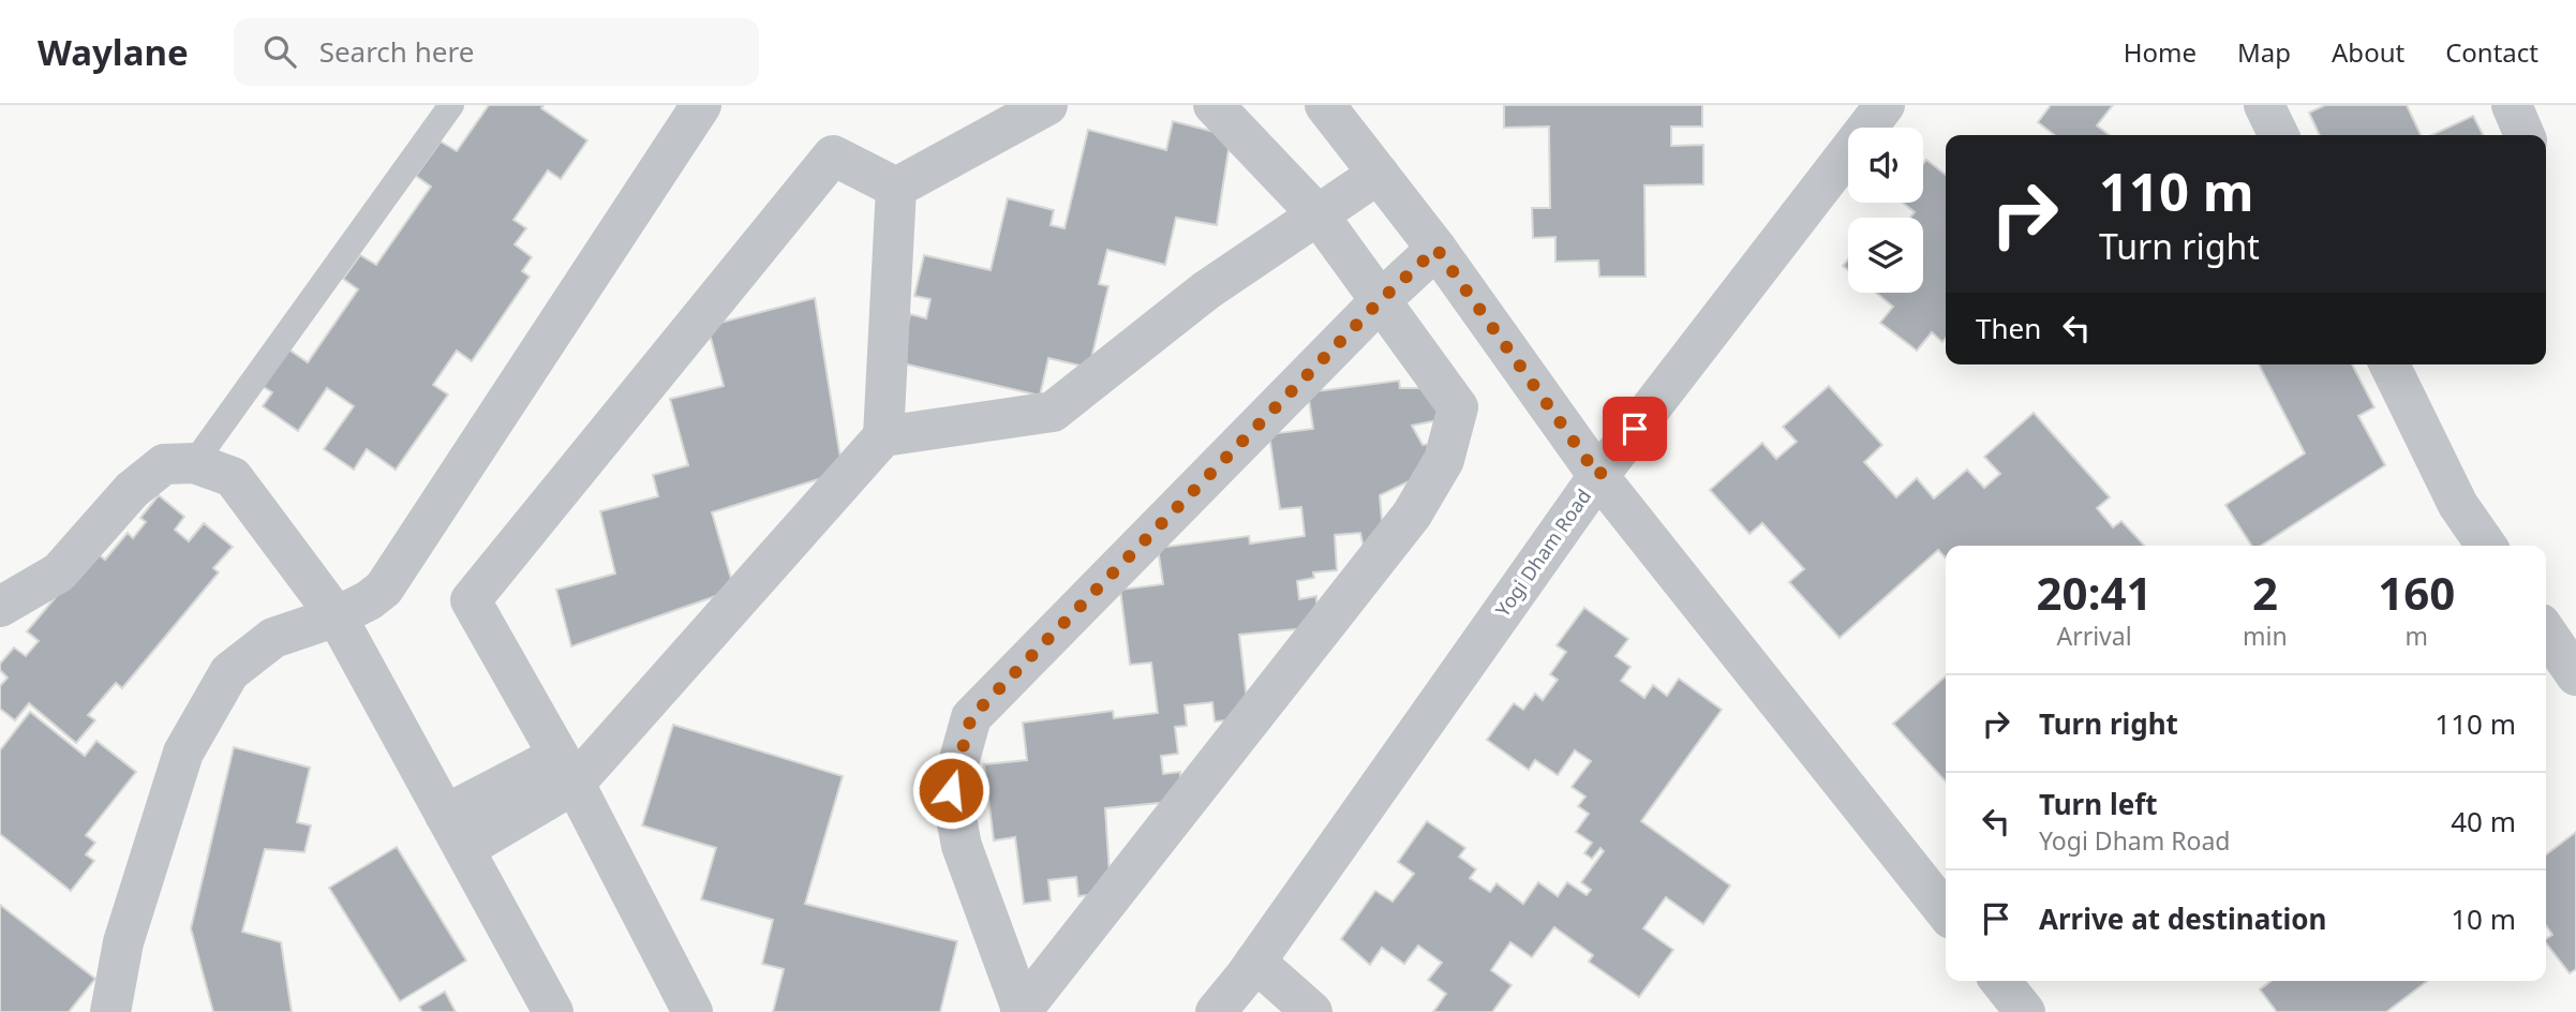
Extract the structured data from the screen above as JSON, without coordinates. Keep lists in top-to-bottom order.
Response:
{
  "streets": {
    "street": ["Yogi Dham Road"]
  },
  "page": {
    "header": "Waylane",
    "search": "Search here",
    "nav": [
      "Home",
      "Map",
      "About",
      "Contact"
    ],
    "turn": ["110 m", "Turn right"],
    "then": "Then",
    "eta": [
      "20:41",
      "Arrival",
      "2",
      "min",
      "160",
      "m"
    ],
    "list": [
      {
        "name": "Turn right",
        "value": "110 m"
      },
      {
        "name": "Turn left",
        "note": "Yogi Dham Road",
        "value": "40 m"
      },
      {
        "name": "Arrive at destination",
        "value": "10 m"
      }
    ]
  }
}
